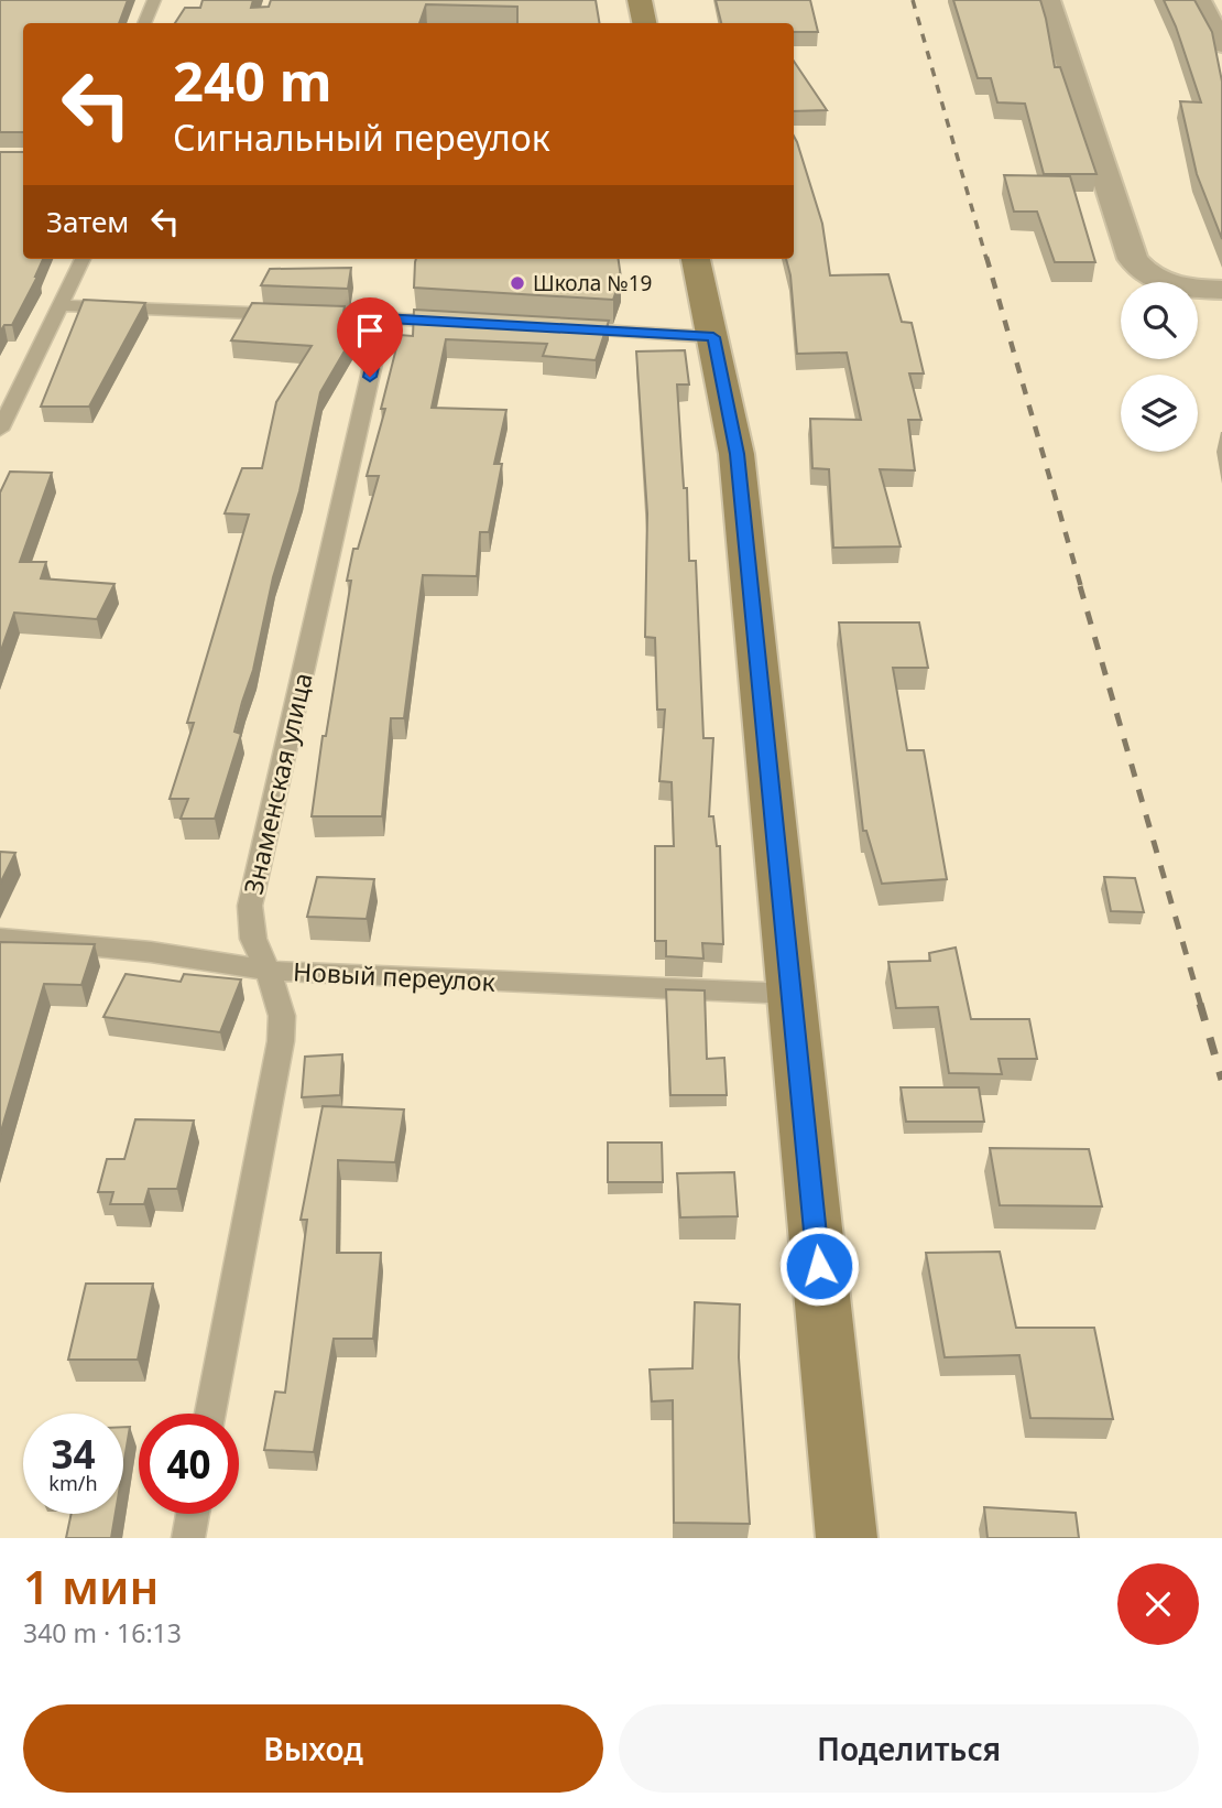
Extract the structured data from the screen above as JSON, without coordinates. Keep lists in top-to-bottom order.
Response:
{
  "streets": {
    "lane": ["Знаменская улица", "Новый переулок"]
  },
  "crossings": [
    ["Знаменская улица", "Новый переулок"]
  ],
  "places": ["Школа №19"],
  "page": {
    "turn": ["240 m", "Сигнальный переулок"],
    "then": "Затем",
    "speed": "34 km/h",
    "limit": "40",
    "heading": ["1 мин", "340 m · 16:13"],
    "buttons": ["Выход", "Поделиться"]
  }
}
